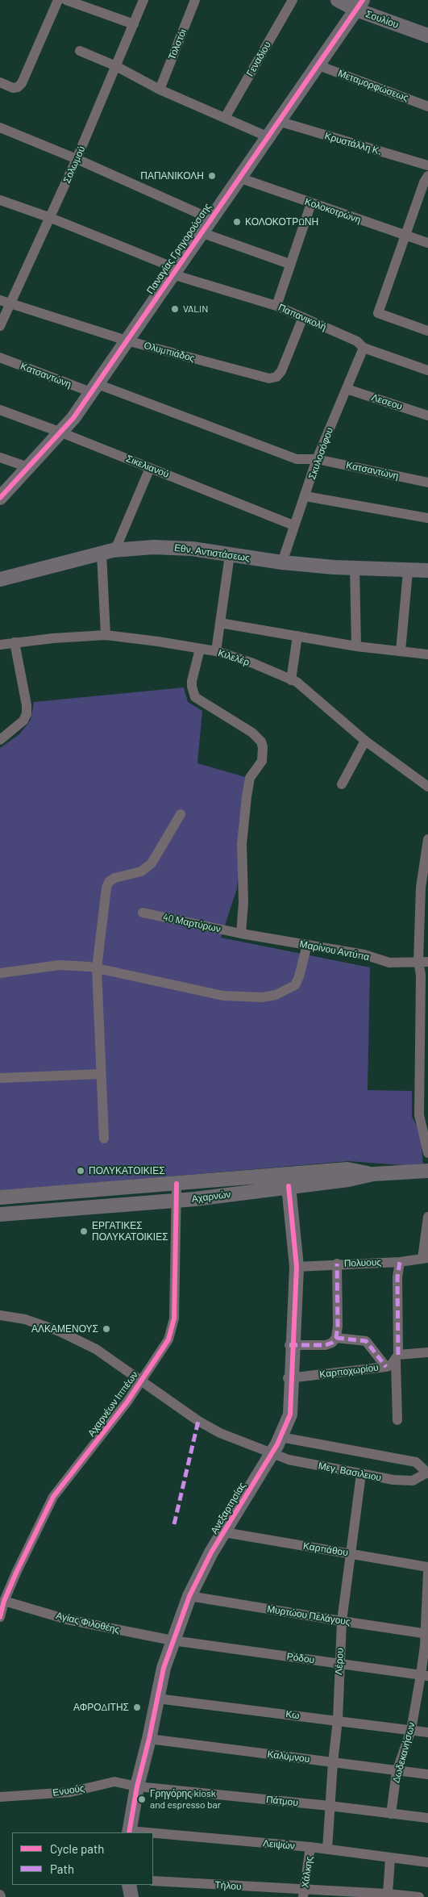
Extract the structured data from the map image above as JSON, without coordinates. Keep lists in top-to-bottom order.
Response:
{
  "streets": {
    "street": [
      "Σουλίου",
      "Τολστόι",
      "Γεναδίου",
      "Μεταμορφώσεως",
      "Κρυστάλλη Κ.",
      "Σολωμού",
      "Κολοκοτρώνη",
      "Παναγίας Γρηγορούσσης",
      "Παπανικολή",
      "Ολυμπιάδος",
      "Κατσαντώνη",
      "Λεσεου",
      "Σκυλοσόφου",
      "Σικελιανού",
      "Εθν. Αντιστάσεως",
      "Κιλελέρ",
      "40 Μαρτύρων",
      "Μαρίνου Αντύπα",
      "Αχαρνών",
      "Πολυους",
      "Καρποχωρίου",
      "Αχαρνέων Ιππέων",
      "Μεγ. Βασιλειου",
      "Ανεξαρτησίας",
      "Καρπάθου",
      "Μυρτώου Πελάγους",
      "Αγίας Φιλοθέης",
      "Ρόδου",
      "Λέρου",
      "Κω",
      "Δωδεκανήσων",
      "Καλύμνου",
      "Ενυούς",
      "Πάτμου",
      "Λειψών",
      "Χάλκης",
      "Τήλου"
    ]
  },
  "crossings": [
    ["Σουλίου", "Παναγίας Γρηγορούσσης"],
    ["Μεταμορφώσεως", "Παναγίας Γρηγορούσσης"],
    ["Κρυστάλλη Κ.", "Παναγίας Γρηγορούσσης"],
    ["Σολωμού", "Παπανικολή"],
    ["Σολωμού", "Ολυμπιάδος"],
    ["Κολοκοτρώνη", "Παναγίας Γρηγορούσσης"],
    ["Παναγίας Γρηγορούσσης", "Παπανικολή"],
    ["Παναγίας Γρηγορούσσης", "Ολυμπιάδος"],
    ["Παναγίας Γρηγορούσσης", "Κατσαντώνη"],
    ["Παναγίας Γρηγορούσσης", "Σικελιανού"],
    ["Παπανικολή", "Ολυμπιάδος"],
    ["Παπανικολή", "Σκυλοσόφου"],
    ["Κατσαντώνη", "Σκυλοσόφου"],
    ["Λεσεου", "Σκυλοσόφου"],
    ["Σκυλοσόφου", "Σικελιανού"],
    ["Σκυλοσόφου", "Εθν. Αντιστάσεως"],
    ["40 Μαρτύρων", "Μαρίνου Αντύπα"],
    ["Αχαρνών", "Αχαρνέων Ιππέων"],
    ["Αχαρνών", "Ανεξαρτησίας"],
    ["Πολυους", "Ανεξαρτησίας"],
    ["Καρποχωρίου", "Ανεξαρτησίας"],
    ["Αχαρνέων Ιππέων", "Μεγ. Βασιλειου"],
    ["Αχαρνέων Ιππέων", "Αγίας Φιλοθέης"],
    ["Μεγ. Βασιλειου", "Ανεξαρτησίας"],
    ["Μεγ. Βασιλειου", "Λέρου"],
    ["Ανεξαρτησίας", "Καρπάθου"],
    ["Ανεξαρτησίας", "Μυρτώου Πελάγους"],
    ["Ανεξαρτησίας", "Αγίας Φιλοθέης"],
    ["Ανεξαρτησίας", "Ρόδου"],
    ["Ανεξαρτησίας", "Κω"],
    ["Ανεξαρτησίας", "Καλύμνου"],
    ["Ανεξαρτησίας", "Ενυούς"],
    ["Ανεξαρτησίας", "Πάτμου"],
    ["Καρπάθου", "Λέρου"],
    ["Μυρτώου Πελάγους", "Λέρου"],
    ["Μυρτώου Πελάγους", "Δωδεκανήσων"],
    ["Αγίας Φιλοθέης", "Ρόδου"],
    ["Ρόδου", "Λέρου"],
    ["Ρόδου", "Δωδεκανήσων"],
    ["Λέρου", "Κω"],
    ["Λέρου", "Καλύμνου"],
    ["Λέρου", "Πάτμου"],
    ["Λέρου", "Λειψών"],
    ["Κω", "Δωδεκανήσων"],
    ["Δωδεκανήσων", "Καλύμνου"],
    ["Δωδεκανήσων", "Πάτμου"],
    ["Ενυούς", "Πάτμου"],
    ["Λειψών", "Χάλκης"],
    ["Χάλκης", "Τήλου"]
  ],
  "places": [
    "ΠΑΠΑΝΙΚΟΛΗ",
    "ΚΟΛΟΚΟΤΡΩΝΗ",
    "VALIN",
    "ΠΟΛΥΚΑΤΟΙΚΙΕΣ",
    "ΕΡΓΑΤΙΚΕΣ ΠΟΛΥΚΑΤΟΙΚΙΕΣ",
    "ΑΛΚΑΜΕΝΟΥΣ",
    "ΑΦΡΟΔΙΤΗΣ",
    "Γρηγόρης kiosk and espresso bar"
  ],
  "legend": ["Cycle path", "Path"]
}
